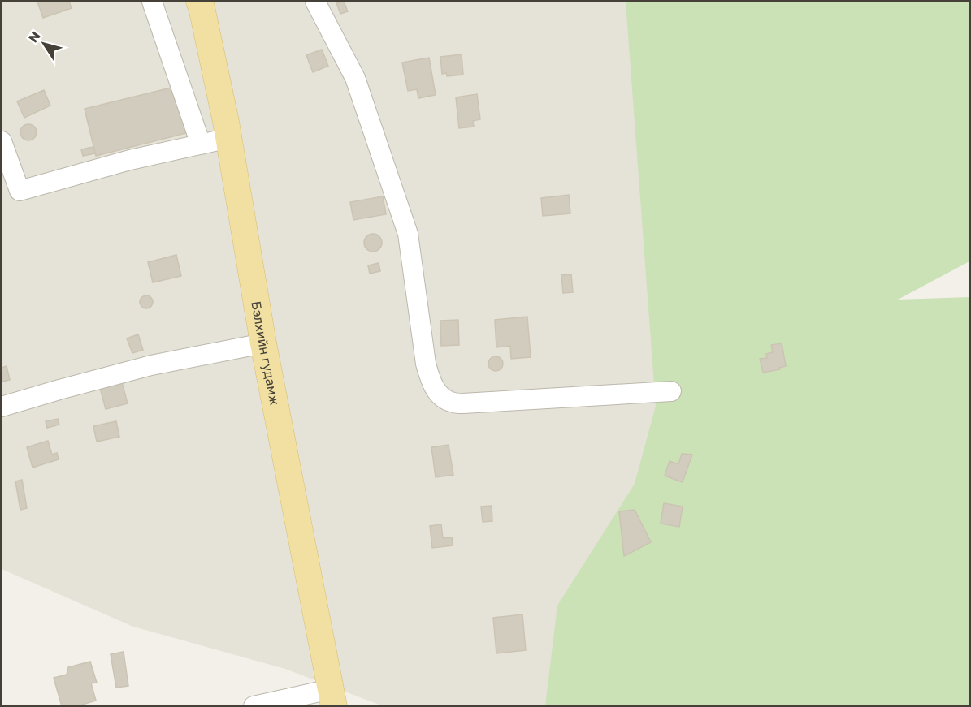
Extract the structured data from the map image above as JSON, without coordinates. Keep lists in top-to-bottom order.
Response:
{
  "streets": {
    "main road": ["Бэлхийн гудамж"]
  },
  "north": "top left"
}
